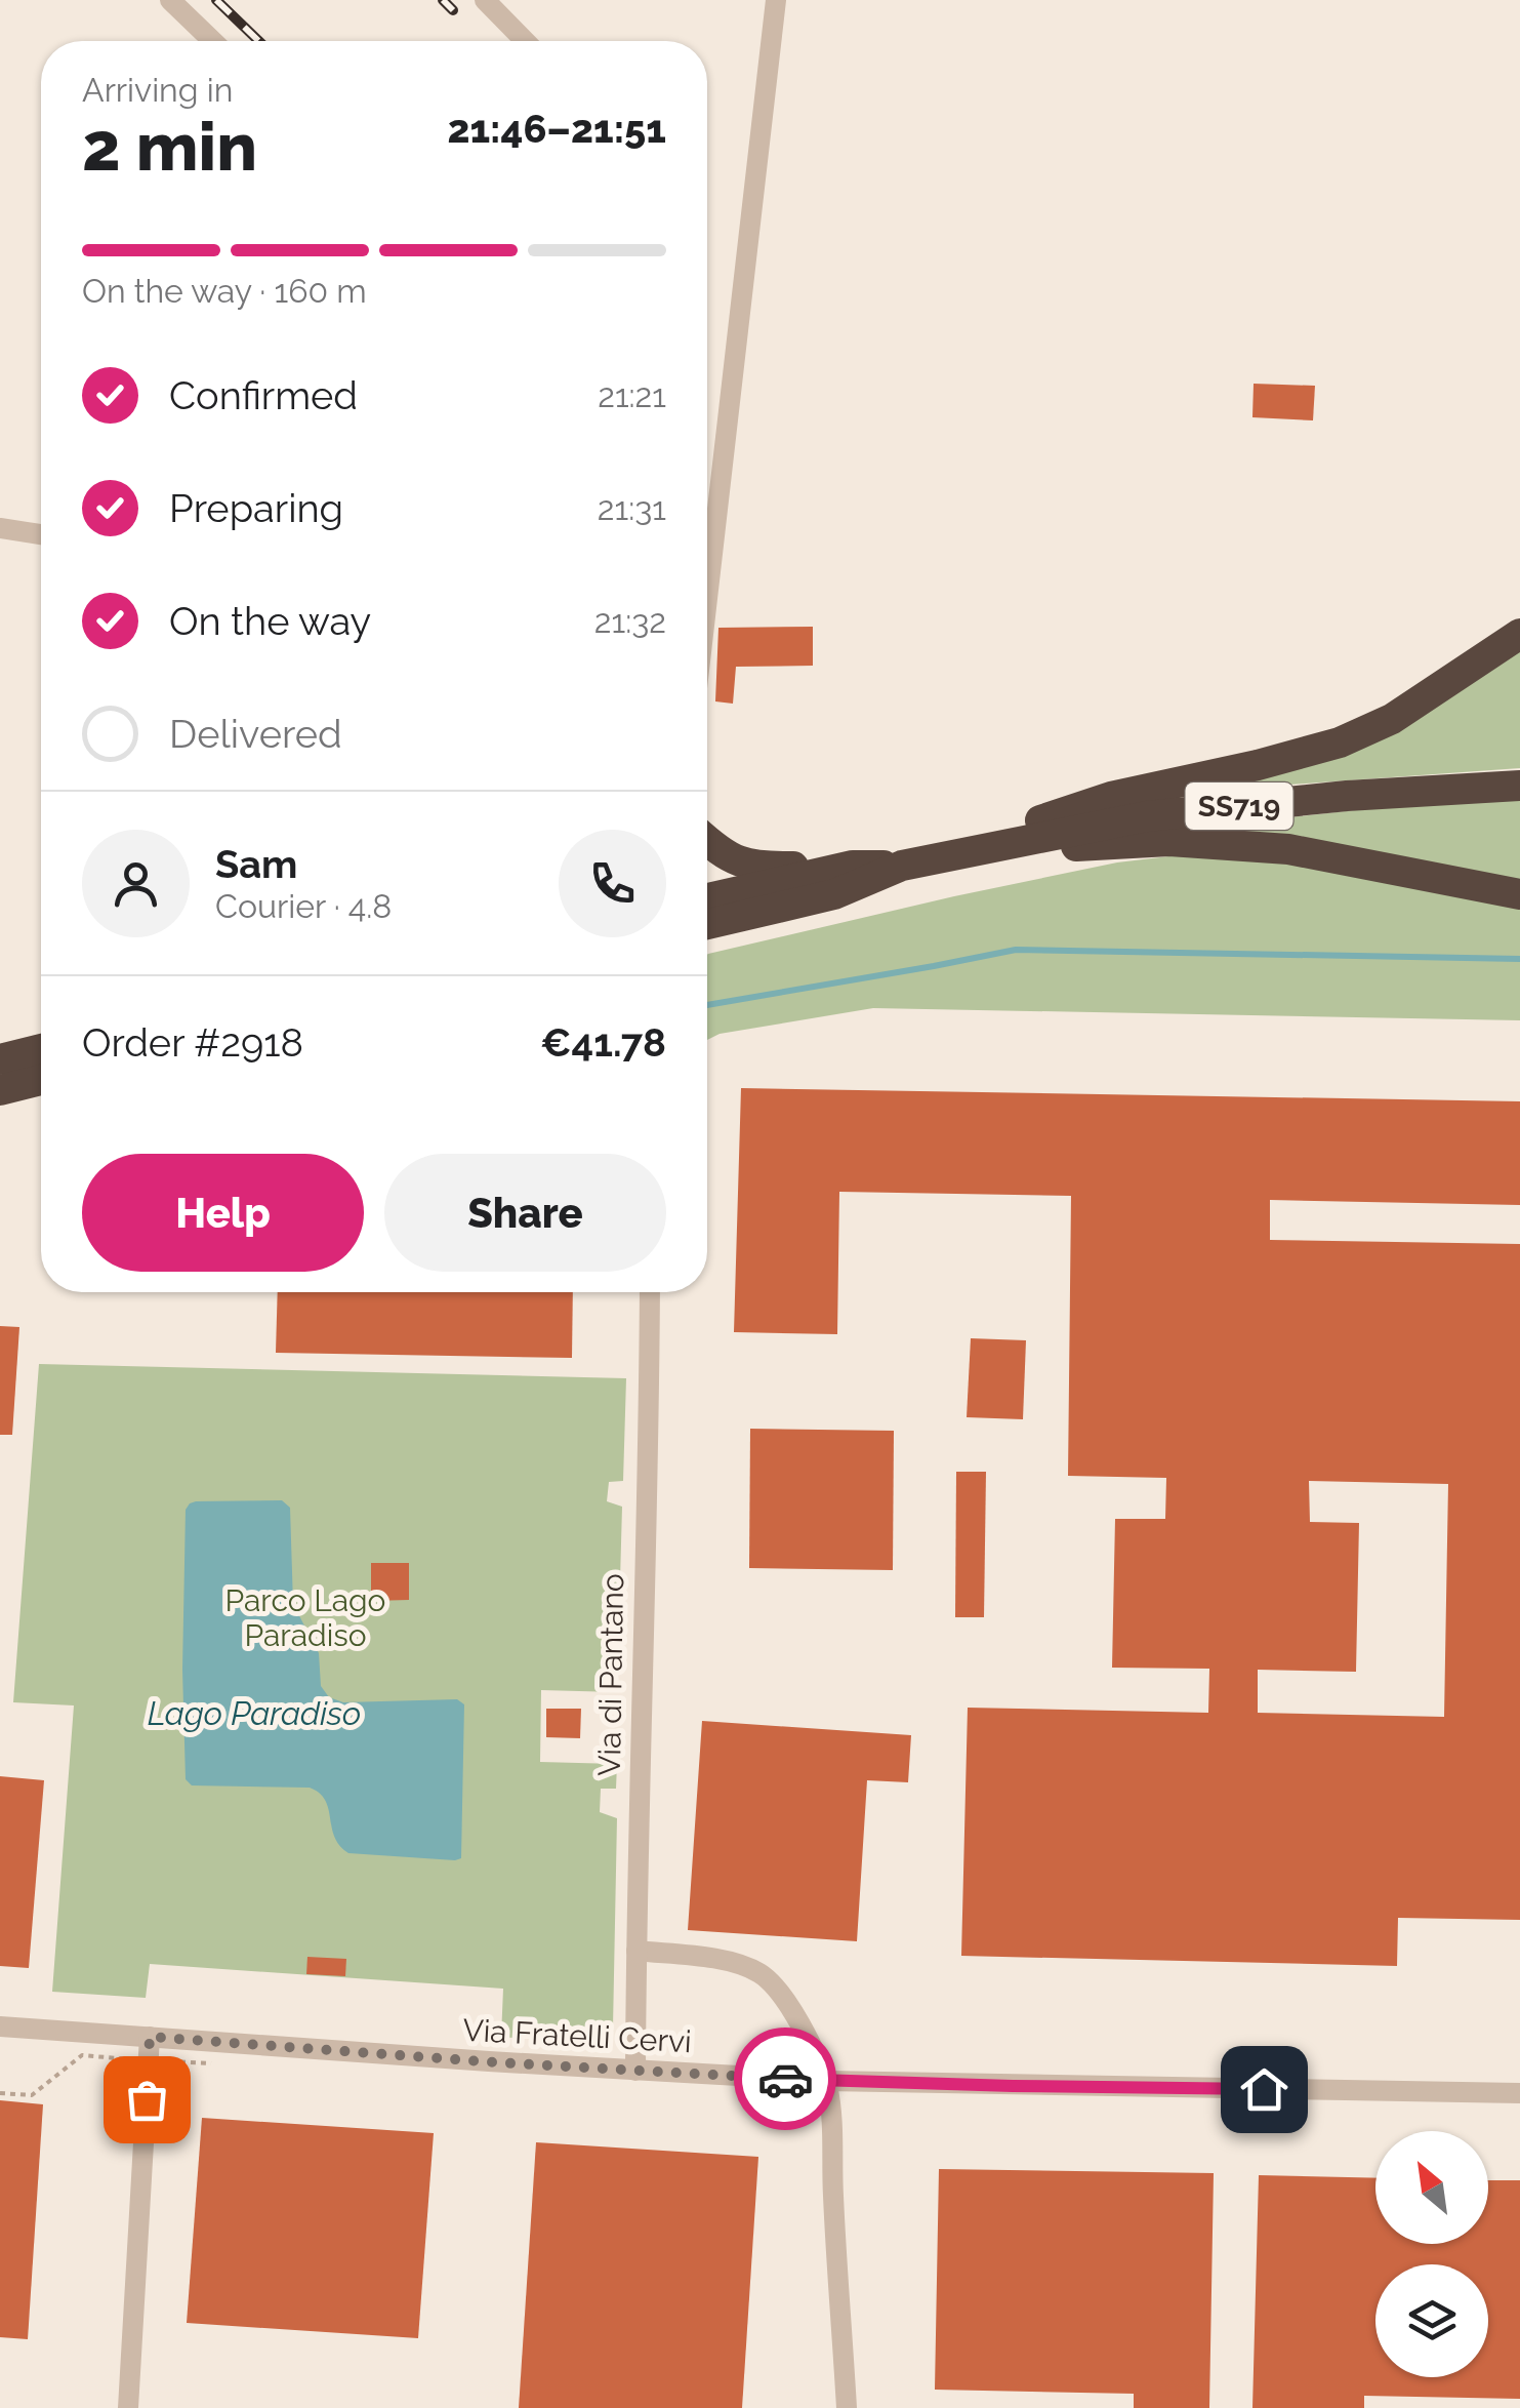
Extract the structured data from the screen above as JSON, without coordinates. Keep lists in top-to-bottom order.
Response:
{
  "streets": {
    "highway": ["SS719"],
    "street": ["Via di Pantano", "Via Fratelli Cervi"]
  },
  "crossings": [
    ["Via di Pantano", "Via Fratelli Cervi"]
  ],
  "water": ["Lago Paradiso"],
  "parks": ["Parco Lago Paradiso"],
  "north": "top left",
  "page": {
    "heading": ["2 min", "Arriving in", "21:46–21:51"],
    "panel": [
      "Sam",
      "Courier · 4.8",
      "Order #2918",
      "€41.78"
    ],
    "bar": "On the way · 160 m",
    "list": [
      ["Confirmed", "21:21"],
      ["Preparing", "21:31"],
      ["On the way", "21:32"],
      "Delivered"
    ],
    "buttons": ["Help", "Share"]
  }
}
